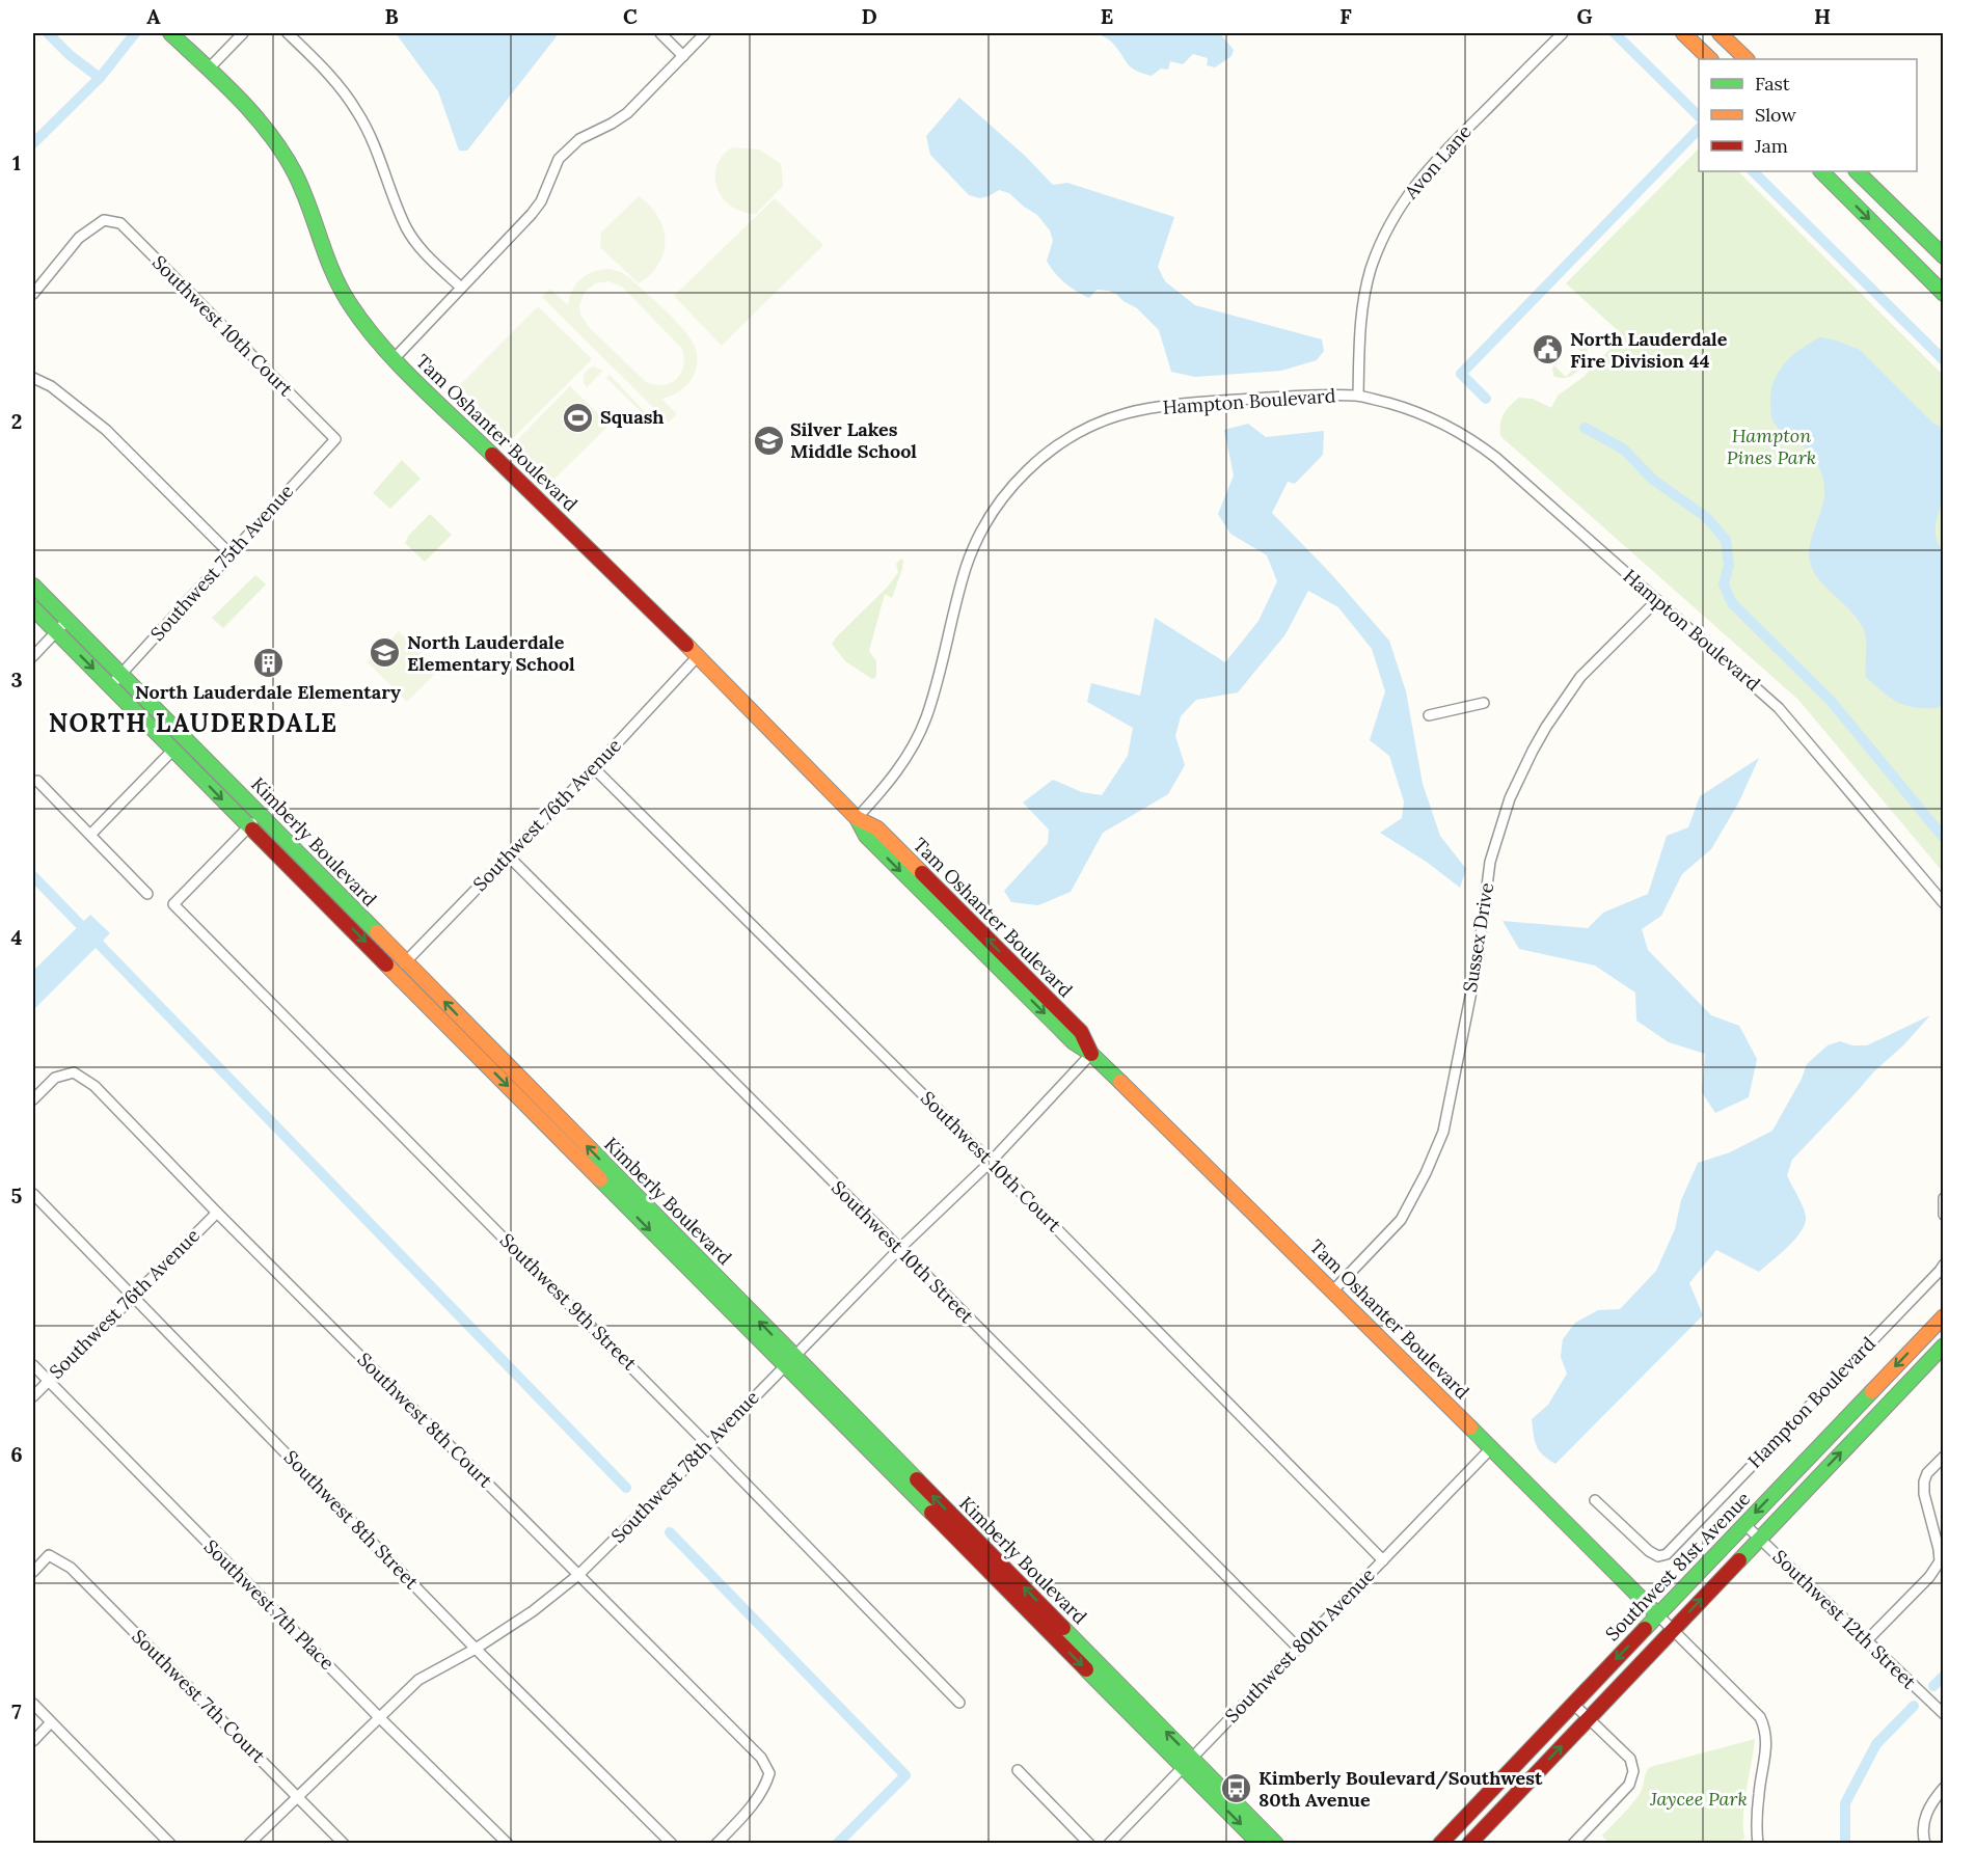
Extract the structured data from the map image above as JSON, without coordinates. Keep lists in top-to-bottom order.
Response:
{
  "streets": {
    "street": [
      "Avon Lane",
      "Southwest 10th Court",
      "Hampton Boulevard",
      "Tam Oshanter Boulevard",
      "Southwest 75th Avenue",
      "Southwest 76th Avenue",
      "Kimberly Boulevard",
      "Sussex Drive",
      "Southwest 10th Street",
      "Southwest 9th Street",
      "Southwest 8th Court",
      "Southwest 78th Avenue",
      "Southwest 8th Street",
      "Southwest 81st Avenue",
      "Southwest 7th Place",
      "Southwest 12th Street",
      "Southwest 80th Avenue",
      "Southwest 7th Court"
    ]
  },
  "crossings": [
    ["Avon Lane", "Hampton Boulevard"],
    ["Southwest 10th Court", "Southwest 75th Avenue"],
    ["Southwest 10th Court", "Southwest 76th Avenue"],
    ["Southwest 10th Court", "Southwest 78th Avenue"],
    ["Southwest 10th Court", "Southwest 80th Avenue"],
    ["Hampton Boulevard", "Tam Oshanter Boulevard"],
    ["Hampton Boulevard", "Sussex Drive"],
    ["Tam Oshanter Boulevard", "Southwest 76th Avenue"],
    ["Tam Oshanter Boulevard", "Sussex Drive"],
    ["Tam Oshanter Boulevard", "Southwest 78th Avenue"],
    ["Tam Oshanter Boulevard", "Southwest 81st Avenue"],
    ["Tam Oshanter Boulevard", "Southwest 80th Avenue"],
    ["Southwest 75th Avenue", "Kimberly Boulevard"],
    ["Southwest 76th Avenue", "Kimberly Boulevard"],
    ["Southwest 76th Avenue", "Southwest 10th Street"],
    ["Southwest 76th Avenue", "Southwest 8th Court"],
    ["Southwest 76th Avenue", "Southwest 8th Street"],
    ["Southwest 76th Avenue", "Southwest 7th Place"],
    ["Kimberly Boulevard", "Southwest 9th Street"],
    ["Kimberly Boulevard", "Southwest 78th Avenue"],
    ["Kimberly Boulevard", "Southwest 80th Avenue"],
    ["Southwest 10th Street", "Southwest 78th Avenue"],
    ["Southwest 10th Street", "Southwest 80th Avenue"],
    ["Southwest 9th Street", "Southwest 78th Avenue"],
    ["Southwest 8th Court", "Southwest 78th Avenue"],
    ["Southwest 78th Avenue", "Southwest 8th Street"],
    ["Southwest 78th Avenue", "Southwest 7th Place"],
    ["Southwest 78th Avenue", "Southwest 7th Court"],
    ["Southwest 81st Avenue", "Southwest 12th Street"]
  ],
  "districts": ["NORTH LAUDERDALE"],
  "parks": ["Hampton Pines Park", "Jaycee Park"],
  "places": {
    "public building": ["North Lauderdale Fire Division 44"],
    "sports": ["Squash"],
    "school or university": ["Silver Lakes Middle School", "North Lauderdale Elementary School"],
    "building": ["North Lauderdale Elementary"],
    "bus stop": ["Kimberly Boulevard/Southwest 80th Avenue"]
  },
  "legend": ["Fast", "Slow", "Jam"],
  "grid": {
    "columns": [
      "A",
      "B",
      "C",
      "D",
      "E",
      "F",
      "G",
      "H"
    ],
    "rows": [
      "1",
      "2",
      "3",
      "4",
      "5",
      "6",
      "7"
    ]
  }
}
